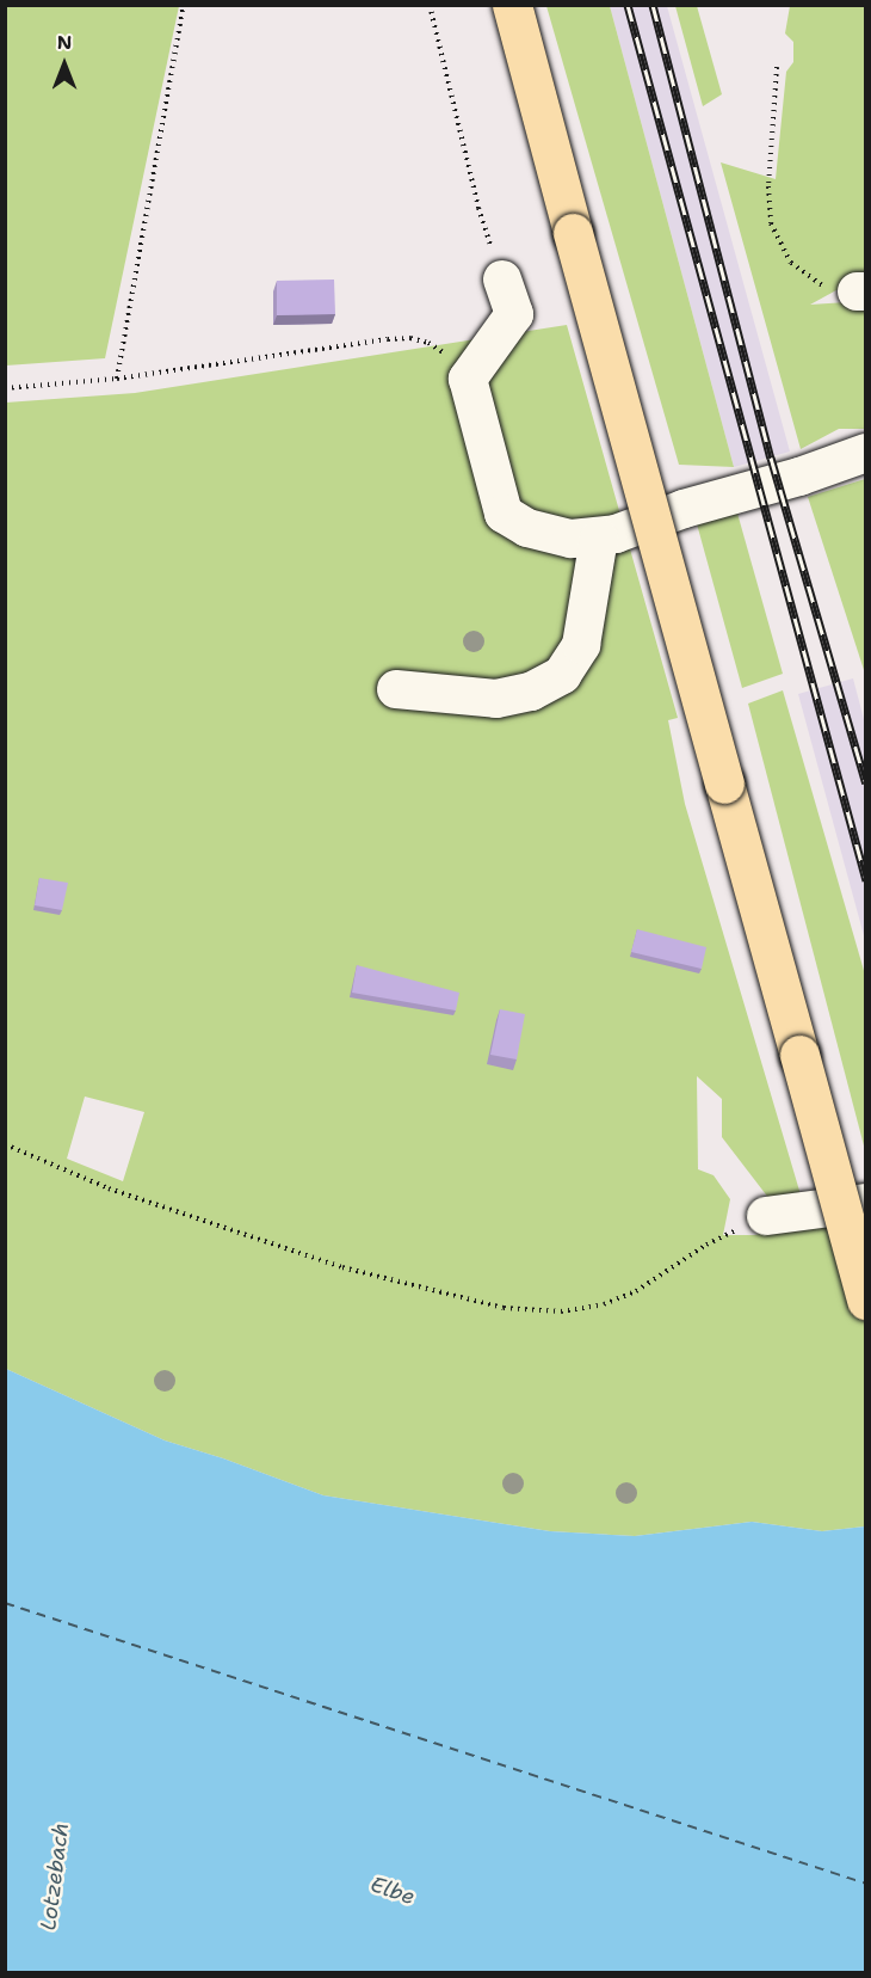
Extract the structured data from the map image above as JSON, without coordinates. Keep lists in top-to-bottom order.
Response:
{
  "water": ["Lotzebach", "Elbe"],
  "north": "top"
}
